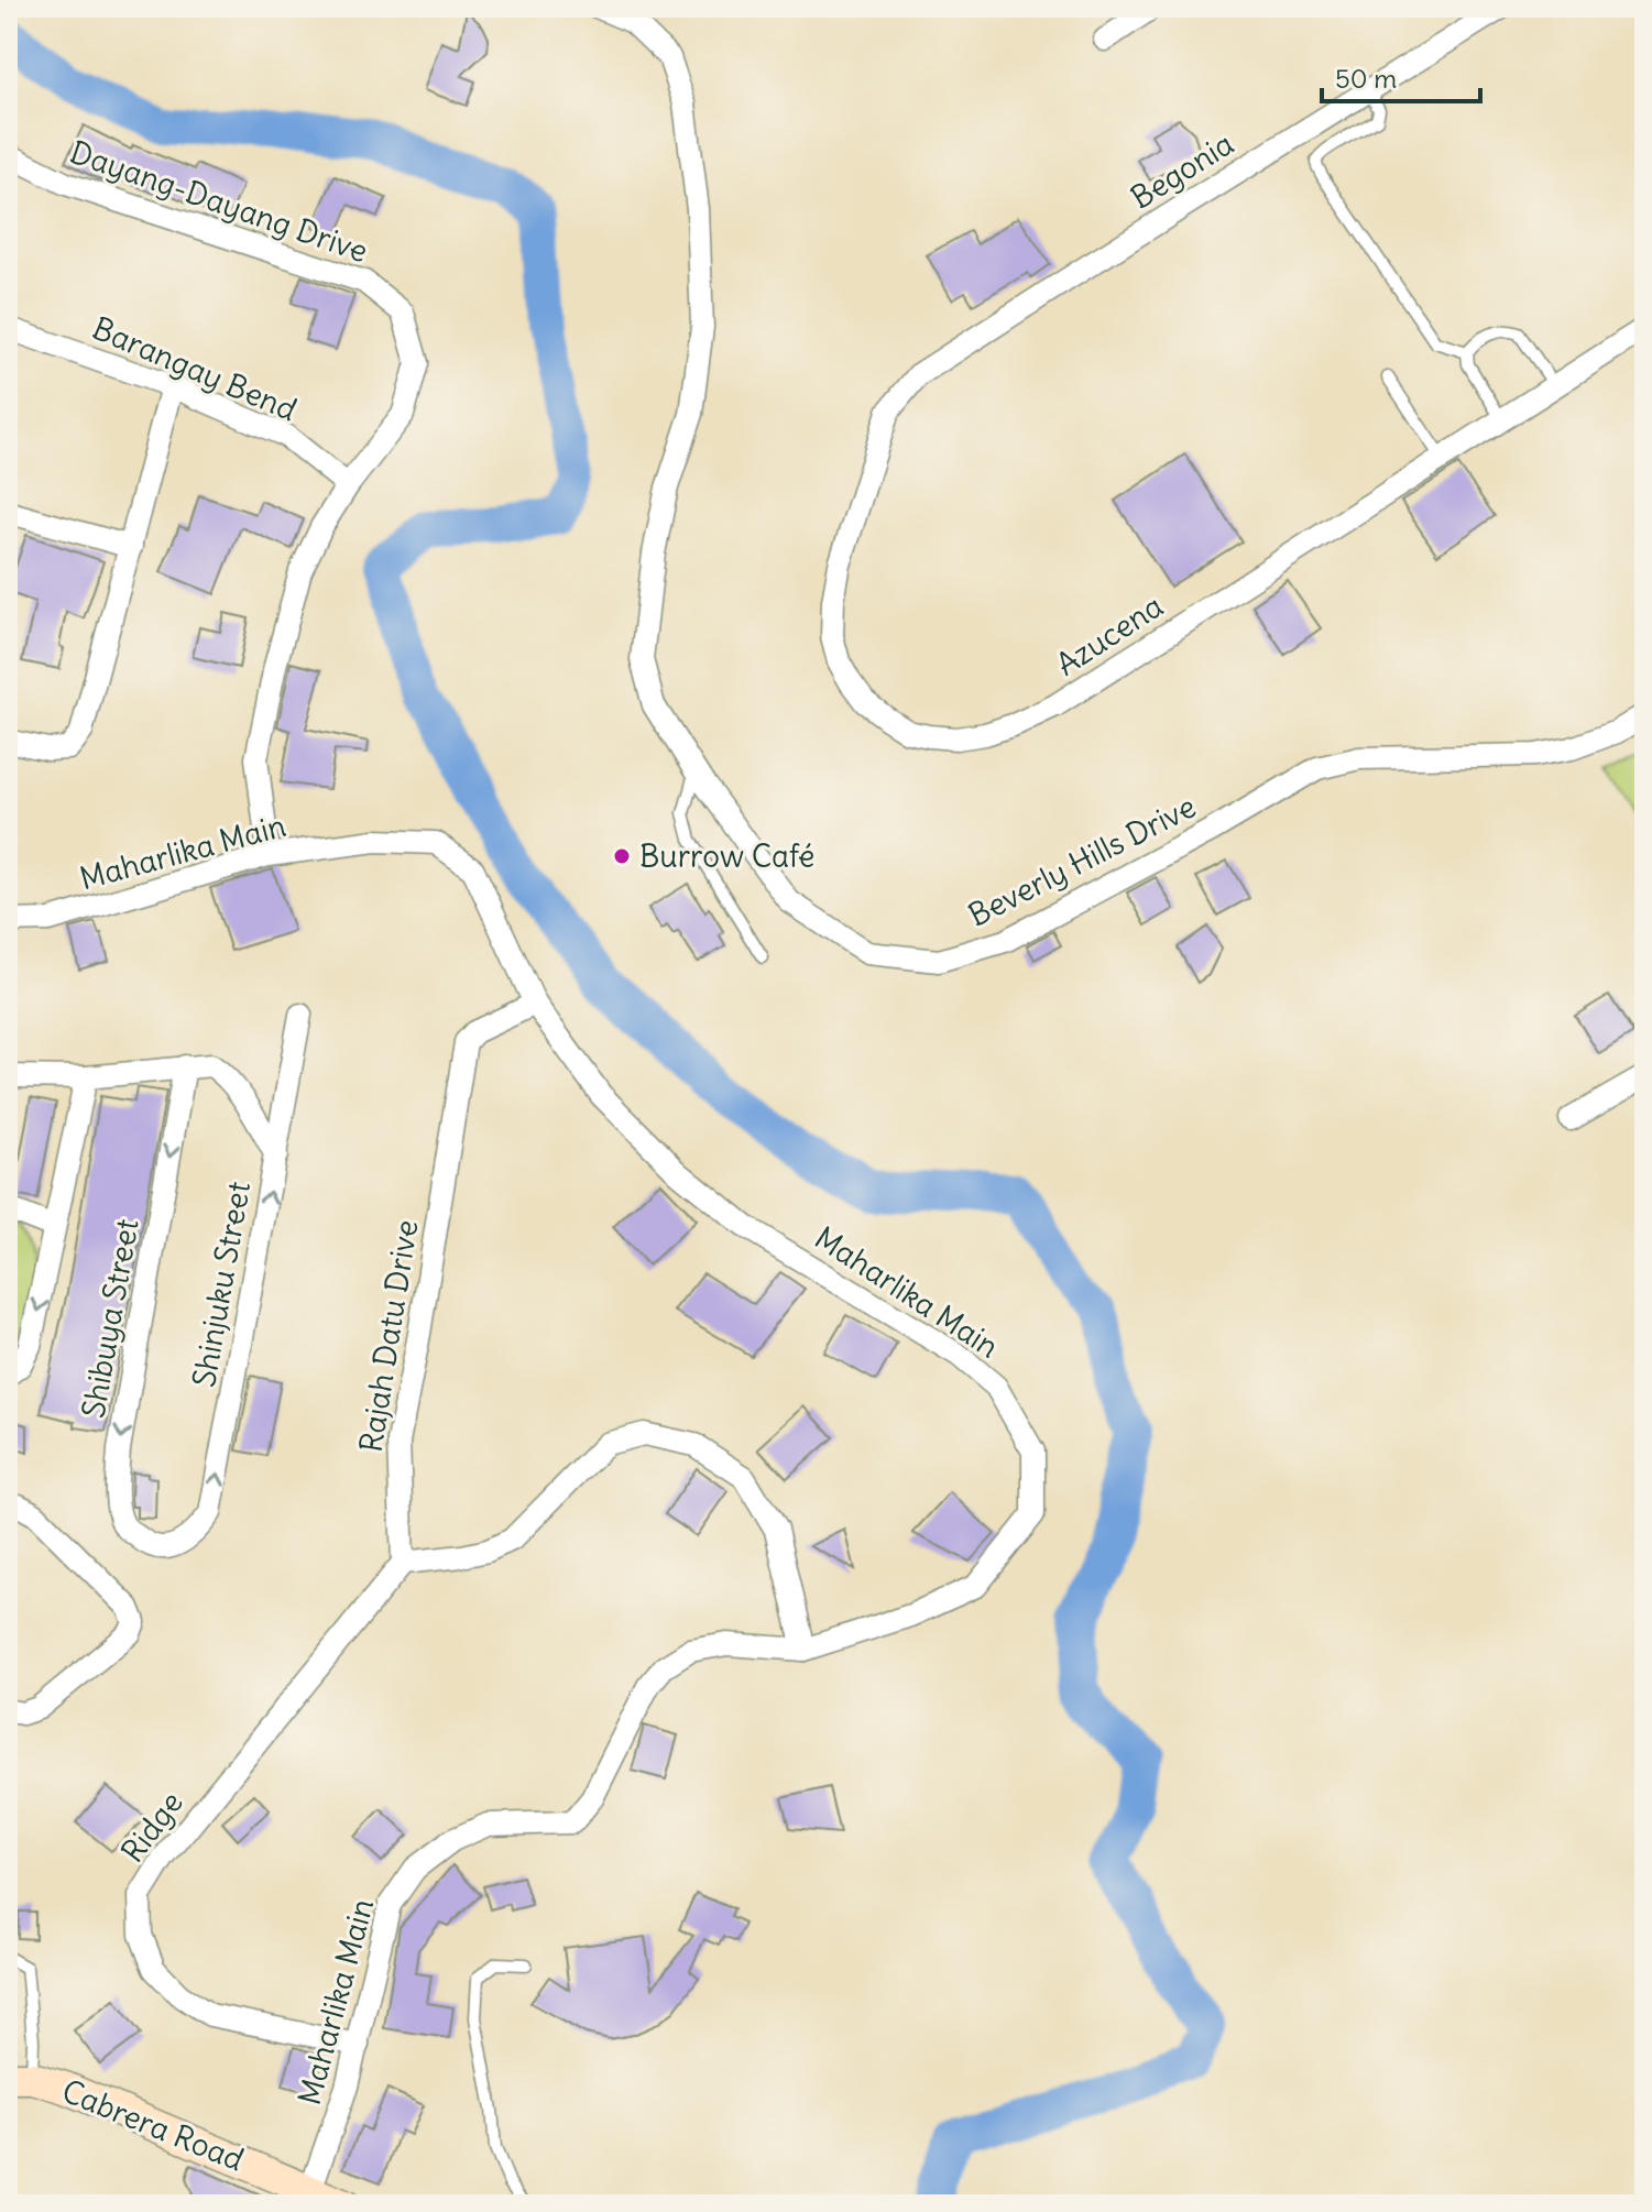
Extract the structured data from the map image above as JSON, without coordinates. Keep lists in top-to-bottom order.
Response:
{
  "streets": {
    "main road": ["Cabrera Road"],
    "street": [
      "Begonia",
      "Dayang-Dayang Drive",
      "Barangay Bend",
      "Azucena",
      "Maharlika Main",
      "Beverly Hills Drive",
      "Shinjuku Street",
      "Shibuya Street",
      "Rajah Datu Drive",
      "Ridge"
    ]
  },
  "crossings": [
    ["Begonia", "Azucena"],
    ["Dayang-Dayang Drive", "Barangay Bend"],
    ["Dayang-Dayang Drive", "Maharlika Main"],
    ["Maharlika Main", "Rajah Datu Drive"],
    ["Maharlika Main", "Ridge"],
    ["Maharlika Main", "Cabrera Road"],
    ["Shinjuku Street", "Shibuya Street"],
    ["Rajah Datu Drive", "Ridge"]
  ],
  "one_way": ["Shinjuku Street"],
  "places": ["Burrow Café"],
  "scale_bar": "50 m"
}
